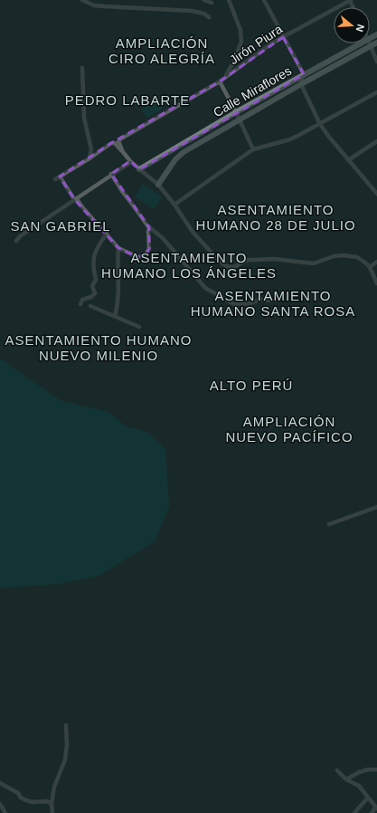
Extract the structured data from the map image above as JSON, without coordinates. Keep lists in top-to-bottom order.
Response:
{
  "streets": {
    "street": ["Jirón Piura", "Calle Miraflores"]
  },
  "districts": [
    "AMPLIACIÓN CIRO ALEGRÍA",
    "PEDRO LABARTE",
    "ASENTAMIENTO HUMANO 28 DE JULIO",
    "SAN GABRIEL",
    "ASENTAMIENTO HUMANO LOS ÁNGELES",
    "ASENTAMIENTO HUMANO SANTA ROSA",
    "ASENTAMIENTO HUMANO NUEVO MILENIO",
    "ALTO PERÚ",
    "AMPLIACIÓN NUEVO PACÍFICO"
  ],
  "north": "right"
}
